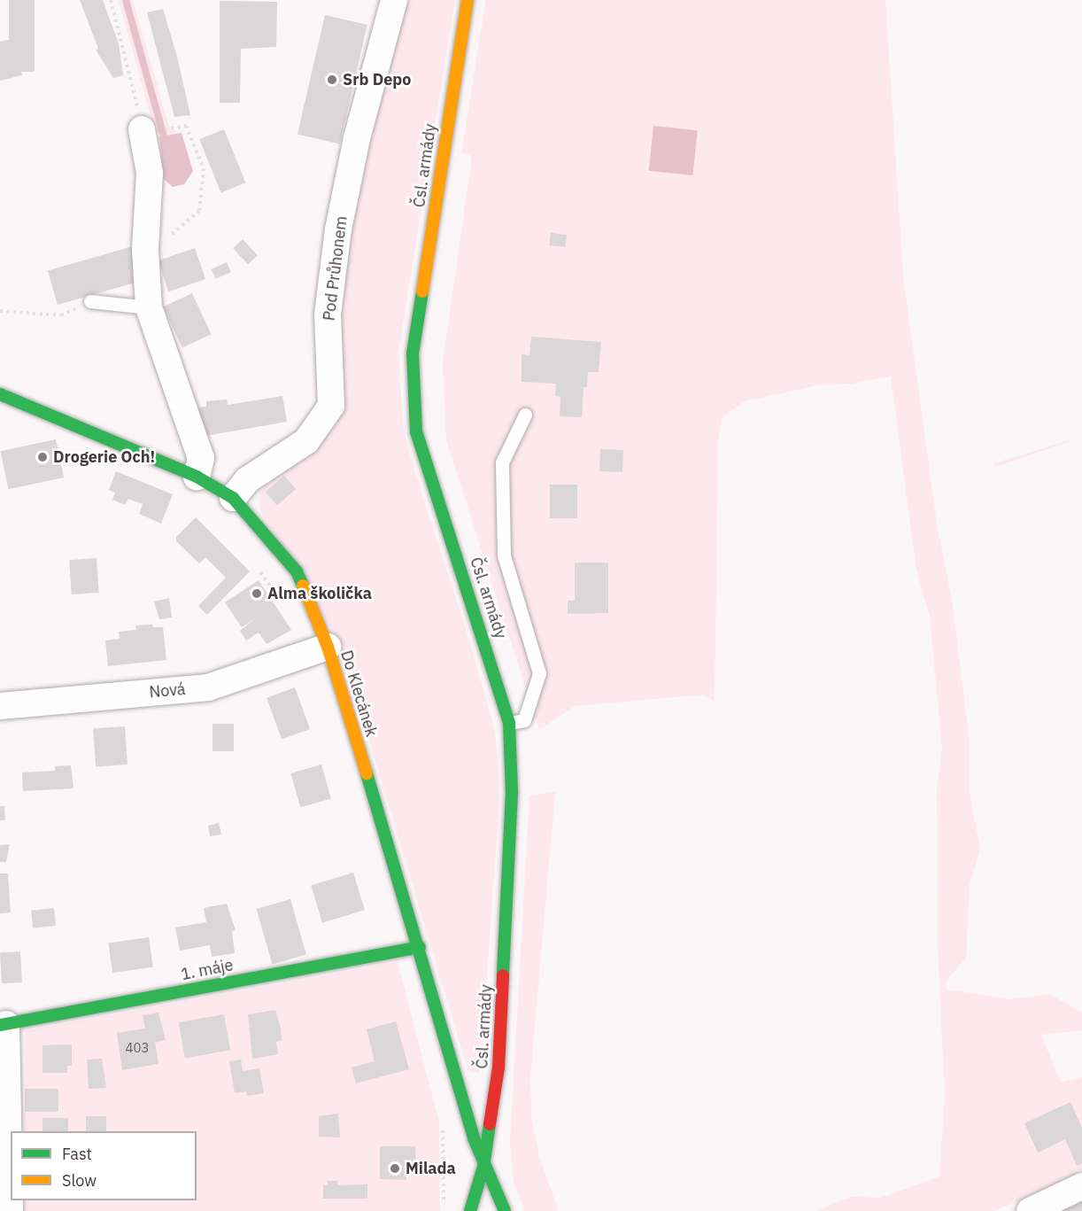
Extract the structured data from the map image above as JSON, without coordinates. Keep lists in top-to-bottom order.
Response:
{
  "streets": {
    "street": [
      "Čsl. armády",
      "Pod Průhonem",
      "Nová",
      "Do Klecánek",
      "1. máje"
    ]
  },
  "crossings": [
    ["Čsl. armády", "Do Klecánek"],
    ["Pod Průhonem", "Do Klecánek"],
    ["Nová", "Do Klecánek"],
    ["Do Klecánek", "1. máje"]
  ],
  "places": [
    "Srb Depo",
    "Drogerie Och!",
    "Alma školička",
    "Milada"
  ],
  "house_numbers": ["403"],
  "legend": ["Fast", "Slow"]
}
